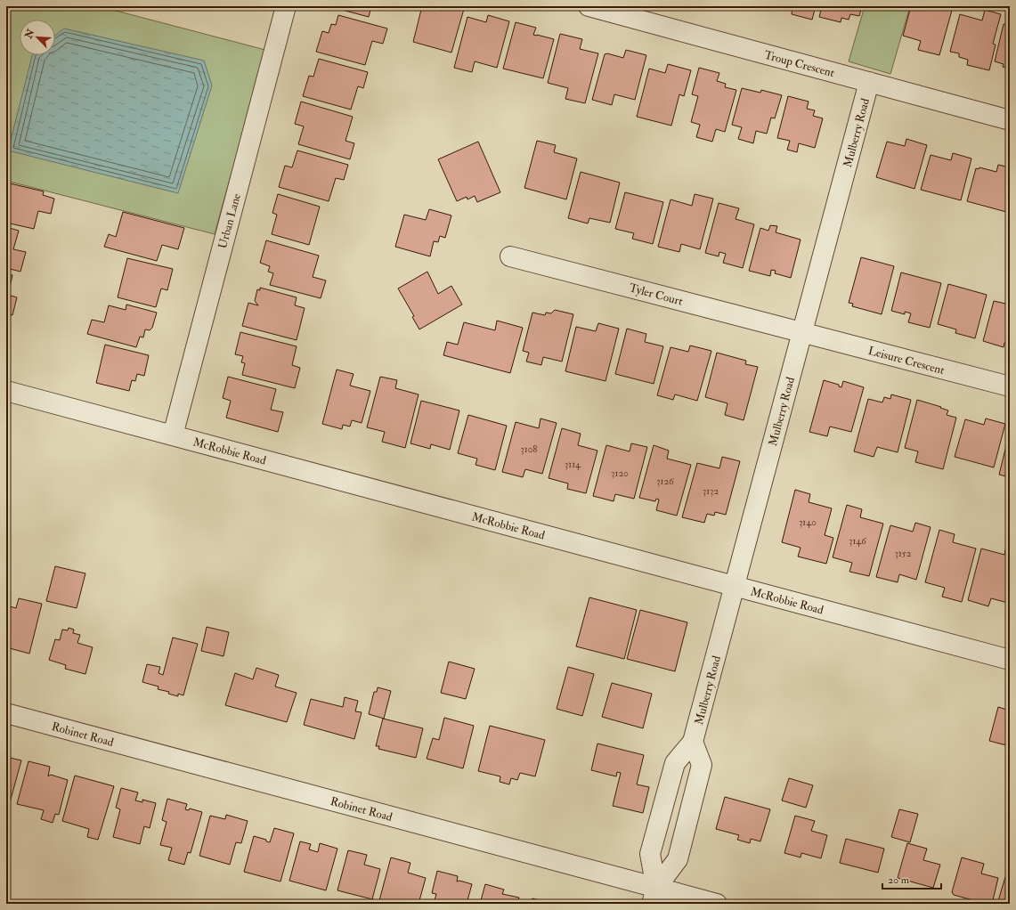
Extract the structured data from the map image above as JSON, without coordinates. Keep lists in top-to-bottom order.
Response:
{
  "streets": {
    "street": [
      "Troup Crescent",
      "Mulberry Road",
      "Urban Lane",
      "Tyler Court",
      "Leisure Crescent",
      "McRobbie Road",
      "Robinet Road"
    ]
  },
  "crossings": [
    ["Troup Crescent", "Mulberry Road"],
    ["Mulberry Road", "Tyler Court"],
    ["Mulberry Road", "Leisure Crescent"],
    ["Mulberry Road", "McRobbie Road"],
    ["Mulberry Road", "Robinet Road"],
    ["Urban Lane", "McRobbie Road"],
    ["Tyler Court", "Leisure Crescent"]
  ],
  "house_numbers": [
    "3108",
    "3114",
    "3120",
    "3126",
    "3132",
    "3140",
    "3146",
    "3152"
  ],
  "scale_bar": "20 m",
  "north": "top left"
}
